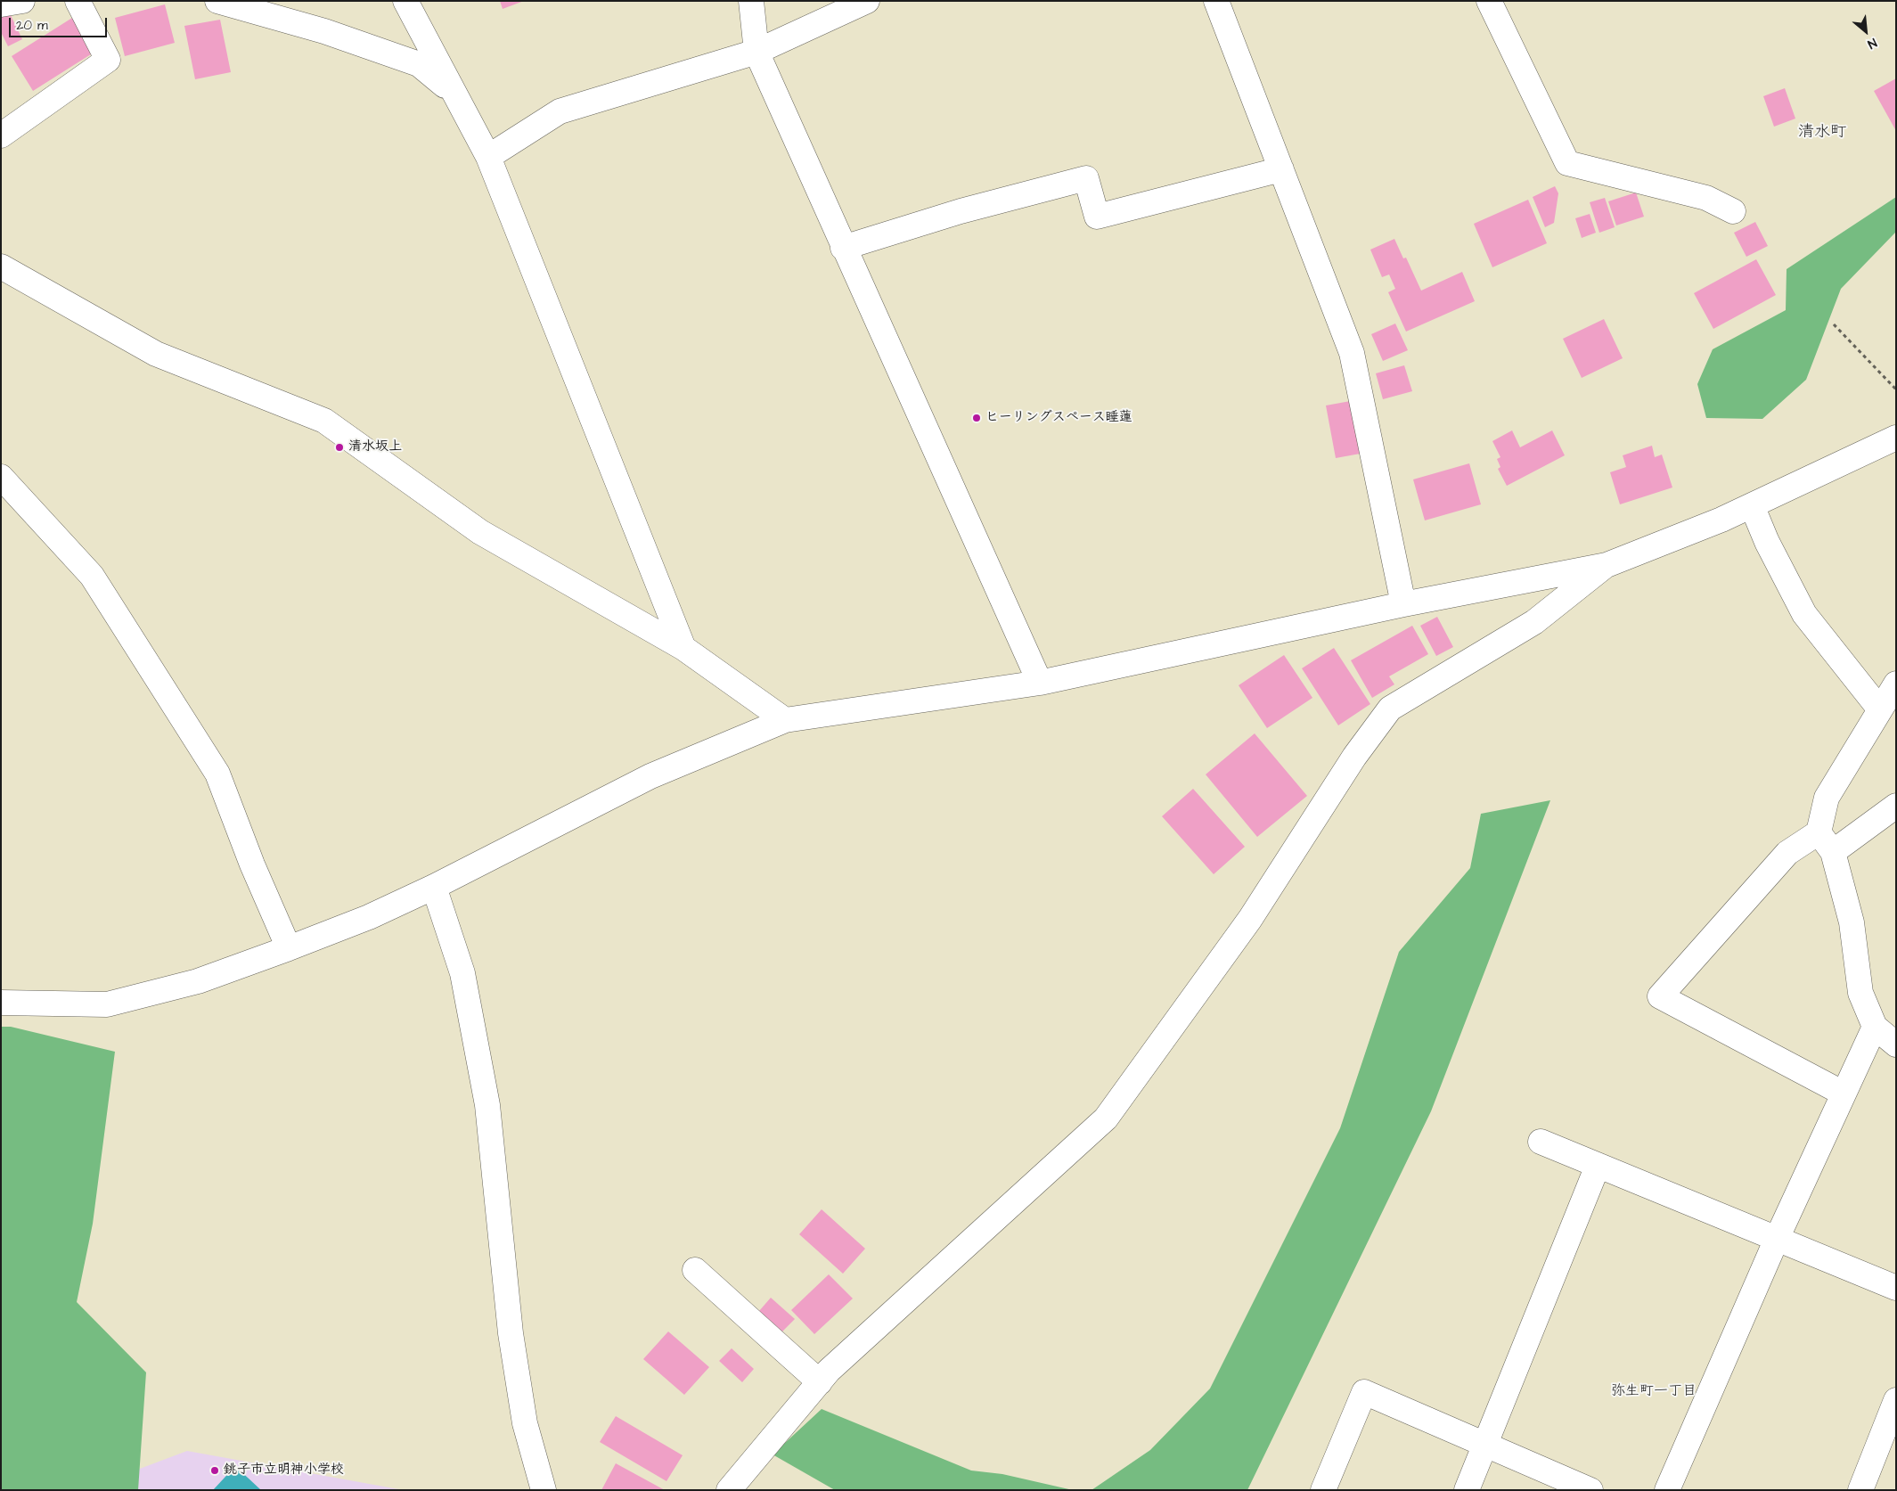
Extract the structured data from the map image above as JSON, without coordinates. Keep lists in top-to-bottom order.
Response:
{
  "districts": ["清水町", "弥生町一丁目"],
  "places": ["ヒーリングスペース睡蓮", "清水坂上", "銚子市立明神小学校"],
  "scale_bar": "20 m",
  "north": "bottom right"
}
